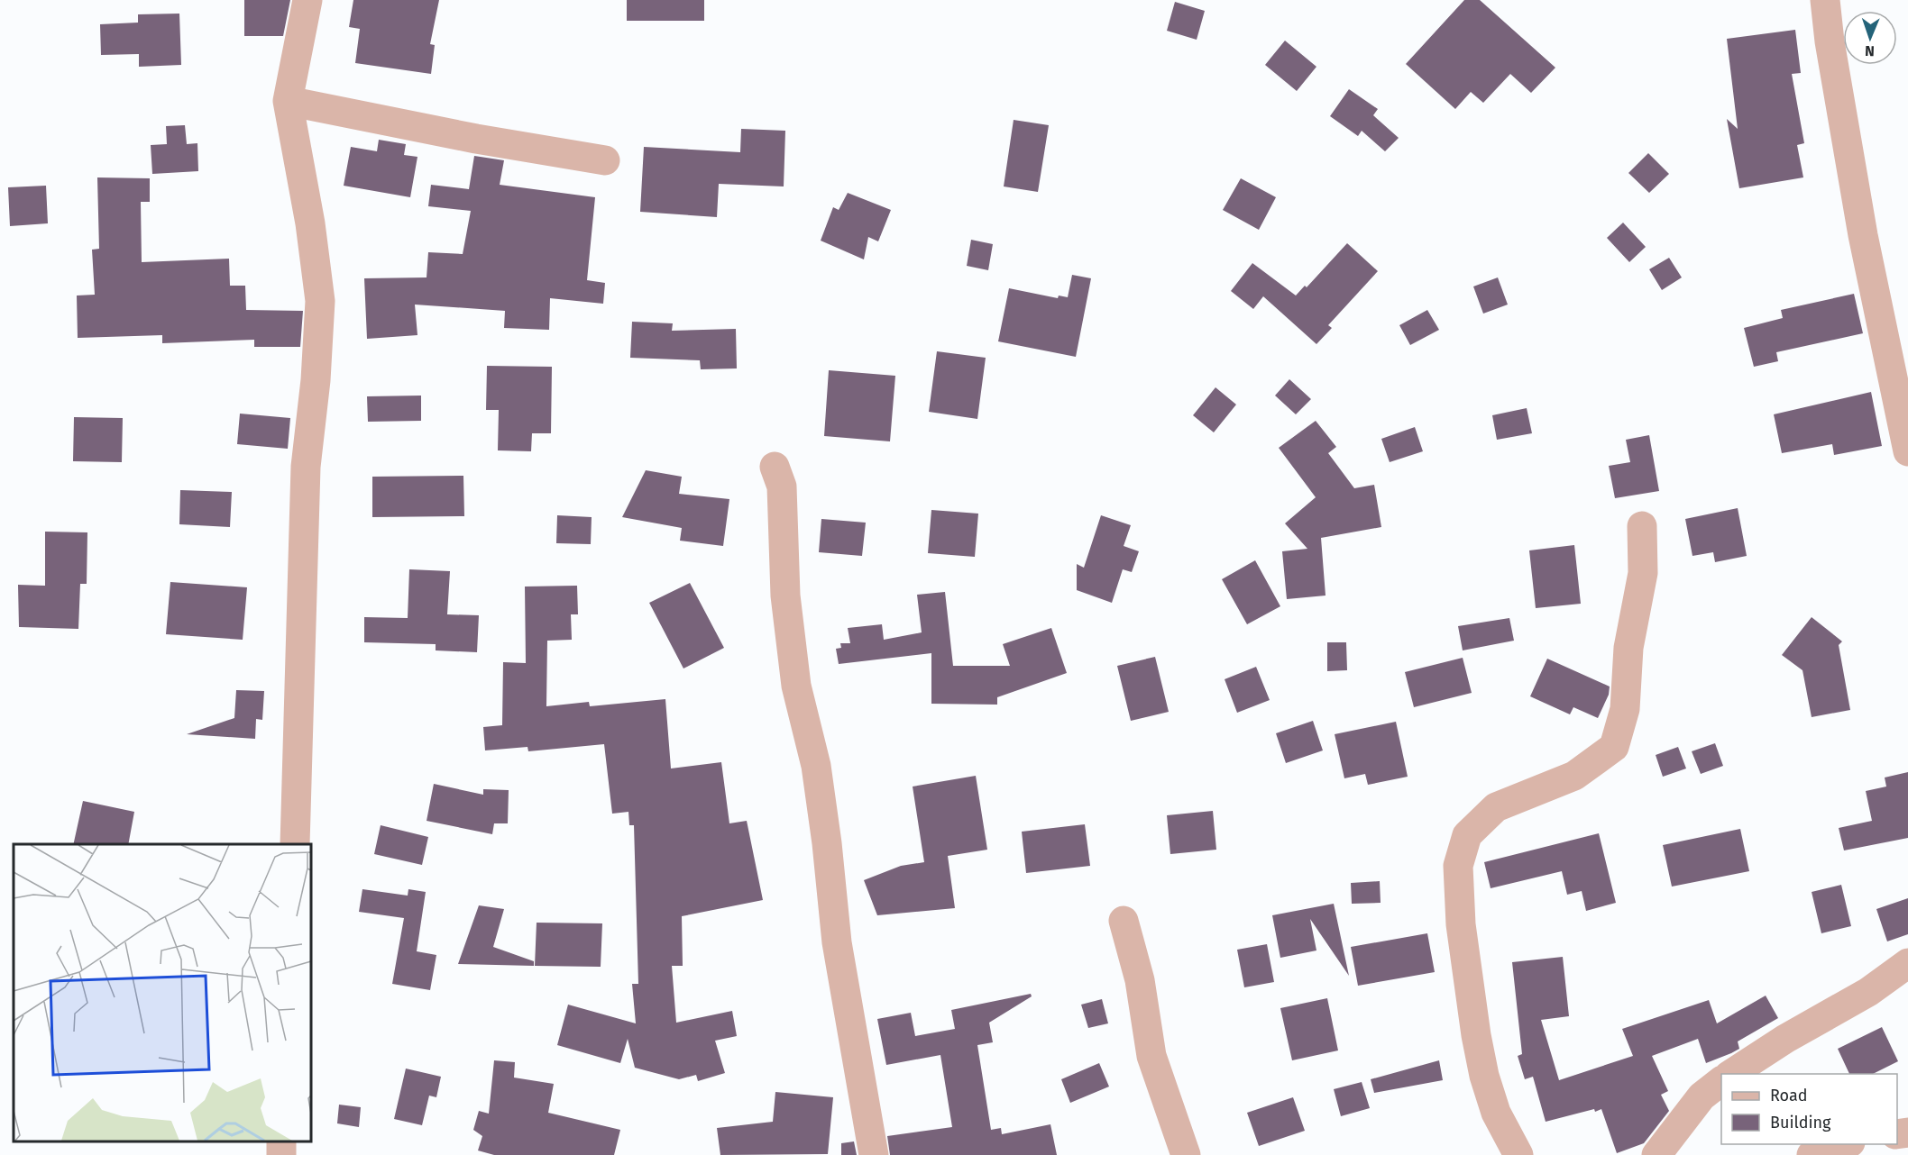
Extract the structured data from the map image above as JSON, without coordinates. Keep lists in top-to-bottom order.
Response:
{
  "legend": ["Road", "Building"],
  "north": "bottom"
}
